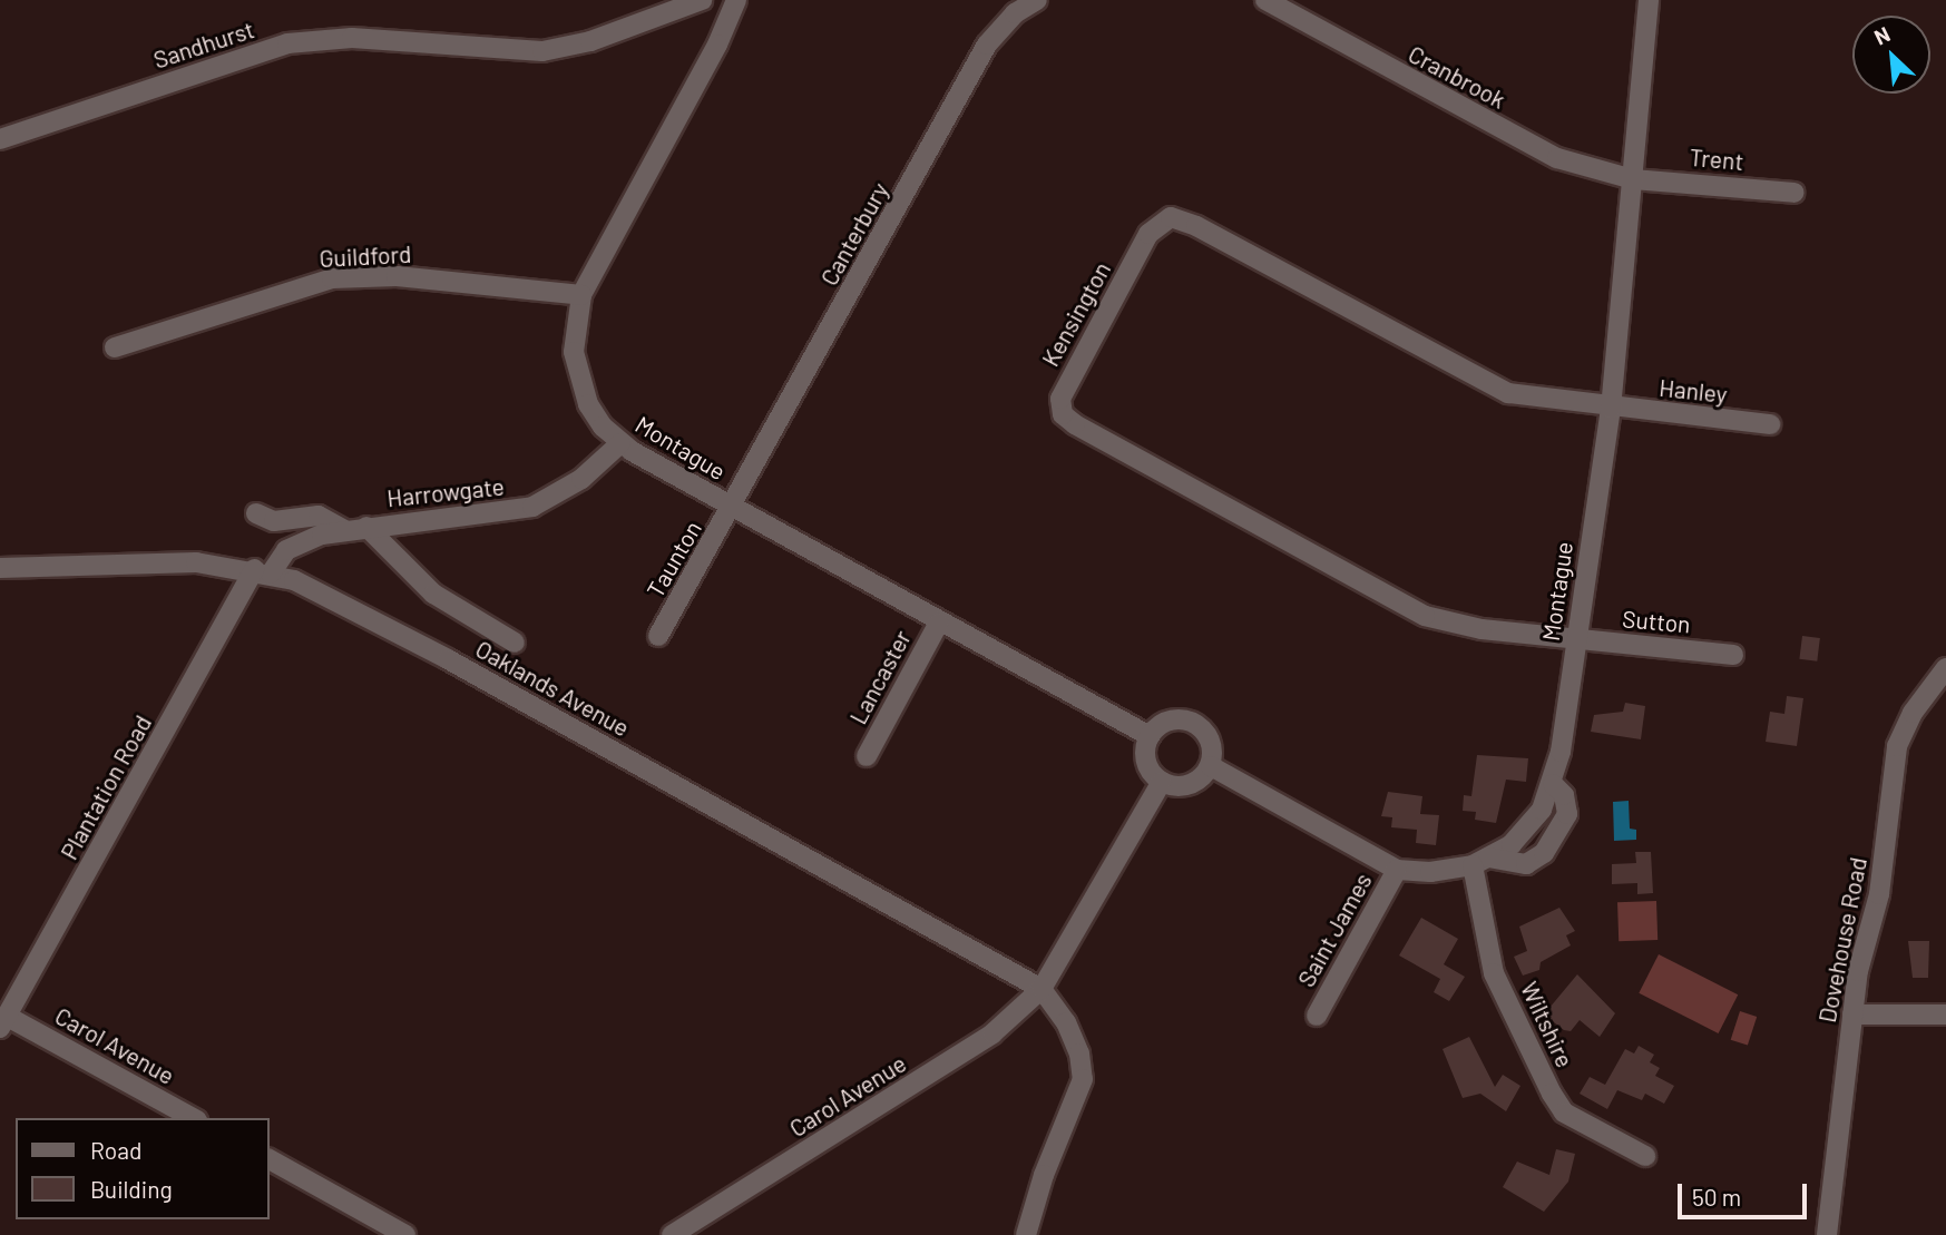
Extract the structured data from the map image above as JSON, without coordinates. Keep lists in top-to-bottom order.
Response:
{
  "streets": {
    "street": [
      "Sandhurst",
      "Cranbrook",
      "Trent",
      "Canterbury",
      "Guildford",
      "Kensington",
      "Hanley",
      "Montague",
      "Harrowgate",
      "Taunton",
      "Sutton",
      "Lancaster",
      "Oaklands Avenue",
      "Plantation Road",
      "Saint James",
      "Dovehouse Road",
      "Wiltshire",
      "Carol Avenue"
    ]
  },
  "crossings": [
    ["Cranbrook", "Trent"],
    ["Cranbrook", "Montague"],
    ["Trent", "Montague"],
    ["Canterbury", "Montague"],
    ["Canterbury", "Taunton"],
    ["Guildford", "Montague"],
    ["Kensington", "Hanley"],
    ["Kensington", "Montague"],
    ["Kensington", "Sutton"],
    ["Hanley", "Montague"],
    ["Montague", "Harrowgate"],
    ["Montague", "Taunton"],
    ["Montague", "Sutton"],
    ["Montague", "Lancaster"],
    ["Montague", "Saint James"],
    ["Montague", "Wiltshire"],
    ["Montague", "Carol Avenue"],
    ["Harrowgate", "Oaklands Avenue"],
    ["Harrowgate", "Plantation Road"],
    ["Oaklands Avenue", "Plantation Road"],
    ["Oaklands Avenue", "Carol Avenue"],
    ["Plantation Road", "Carol Avenue"]
  ],
  "legend": ["Road", "Building"],
  "scale_bar": "50 m",
  "north": "top left"
}
